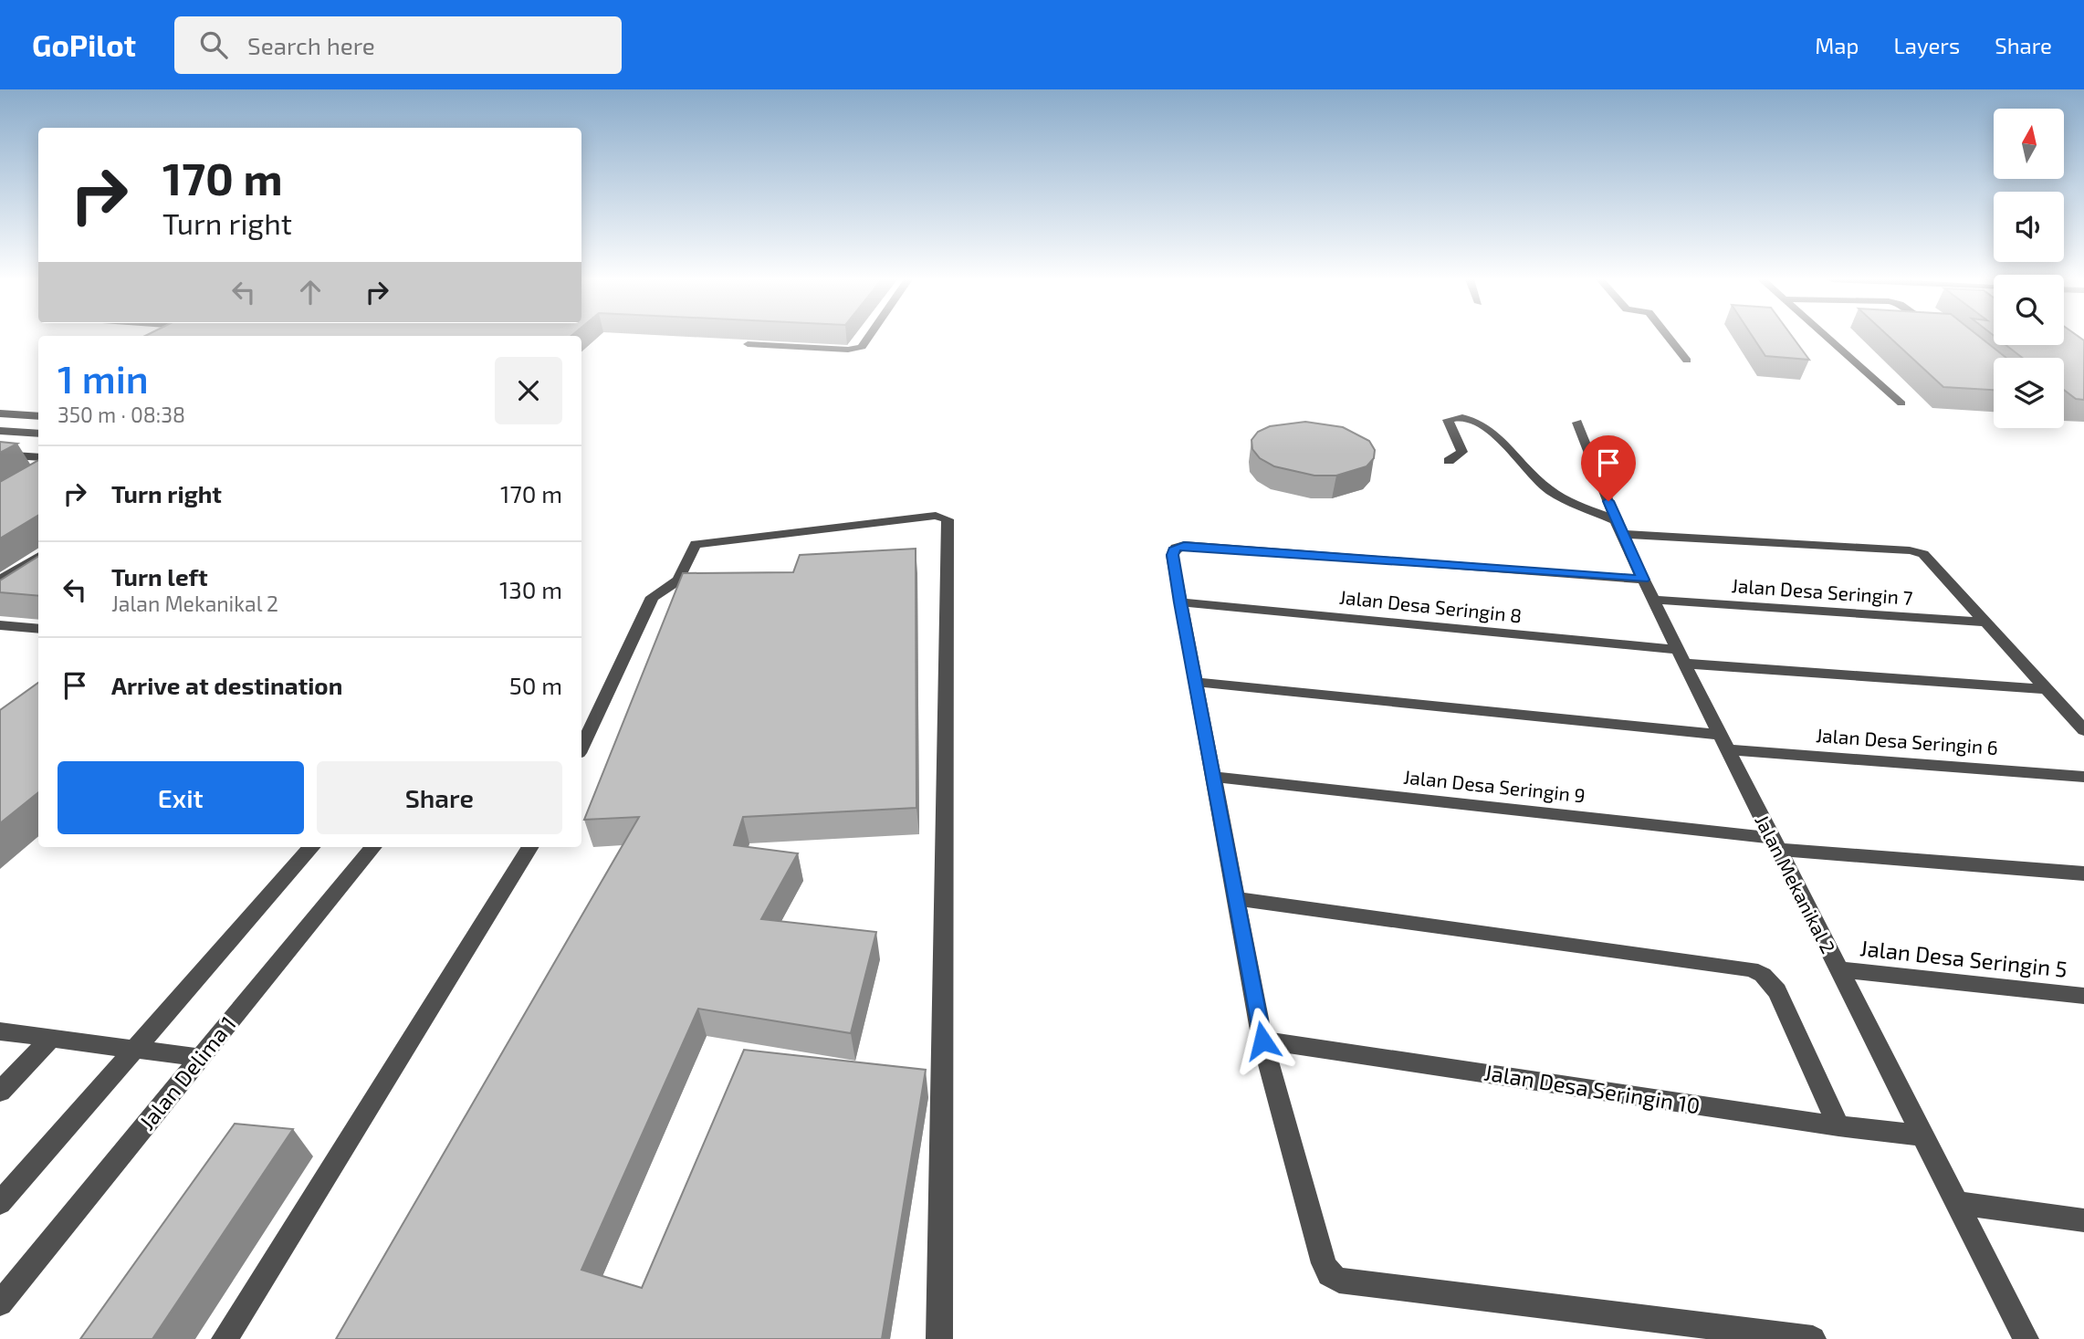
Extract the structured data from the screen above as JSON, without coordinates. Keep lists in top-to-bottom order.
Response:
{
  "streets": {
    "street": [
      "Jalan Desa Seringin 7",
      "Jalan Desa Seringin 8",
      "Jalan Desa Seringin 6",
      "Jalan Desa Seringin 9",
      "Jalan Mekanikal 2",
      "Jalan Desa Seringin 5",
      "Jalan Delima 1",
      "Jalan Desa Seringin 10"
    ]
  },
  "crossings": [
    ["Jalan Desa Seringin 7", "Jalan Mekanikal 2"],
    ["Jalan Desa Seringin 8", "Jalan Mekanikal 2"],
    ["Jalan Desa Seringin 6", "Jalan Mekanikal 2"],
    ["Jalan Desa Seringin 9", "Jalan Mekanikal 2"],
    ["Jalan Mekanikal 2", "Jalan Desa Seringin 5"],
    ["Jalan Mekanikal 2", "Jalan Desa Seringin 10"]
  ],
  "north": "top",
  "page": {
    "header": "GoPilot",
    "search": "Search here",
    "nav": ["Map", "Layers", "Share"],
    "turn": ["170 m", "Turn right"],
    "heading": ["1 min", "350 m · 08:38"],
    "list": [
      {
        "name": "Turn right",
        "value": "170 m"
      },
      {
        "name": "Turn left",
        "note": "Jalan Mekanikal 2",
        "value": "130 m"
      },
      {
        "name": "Arrive at destination",
        "value": "50 m"
      }
    ],
    "buttons": ["Exit", "Share"]
  }
}
